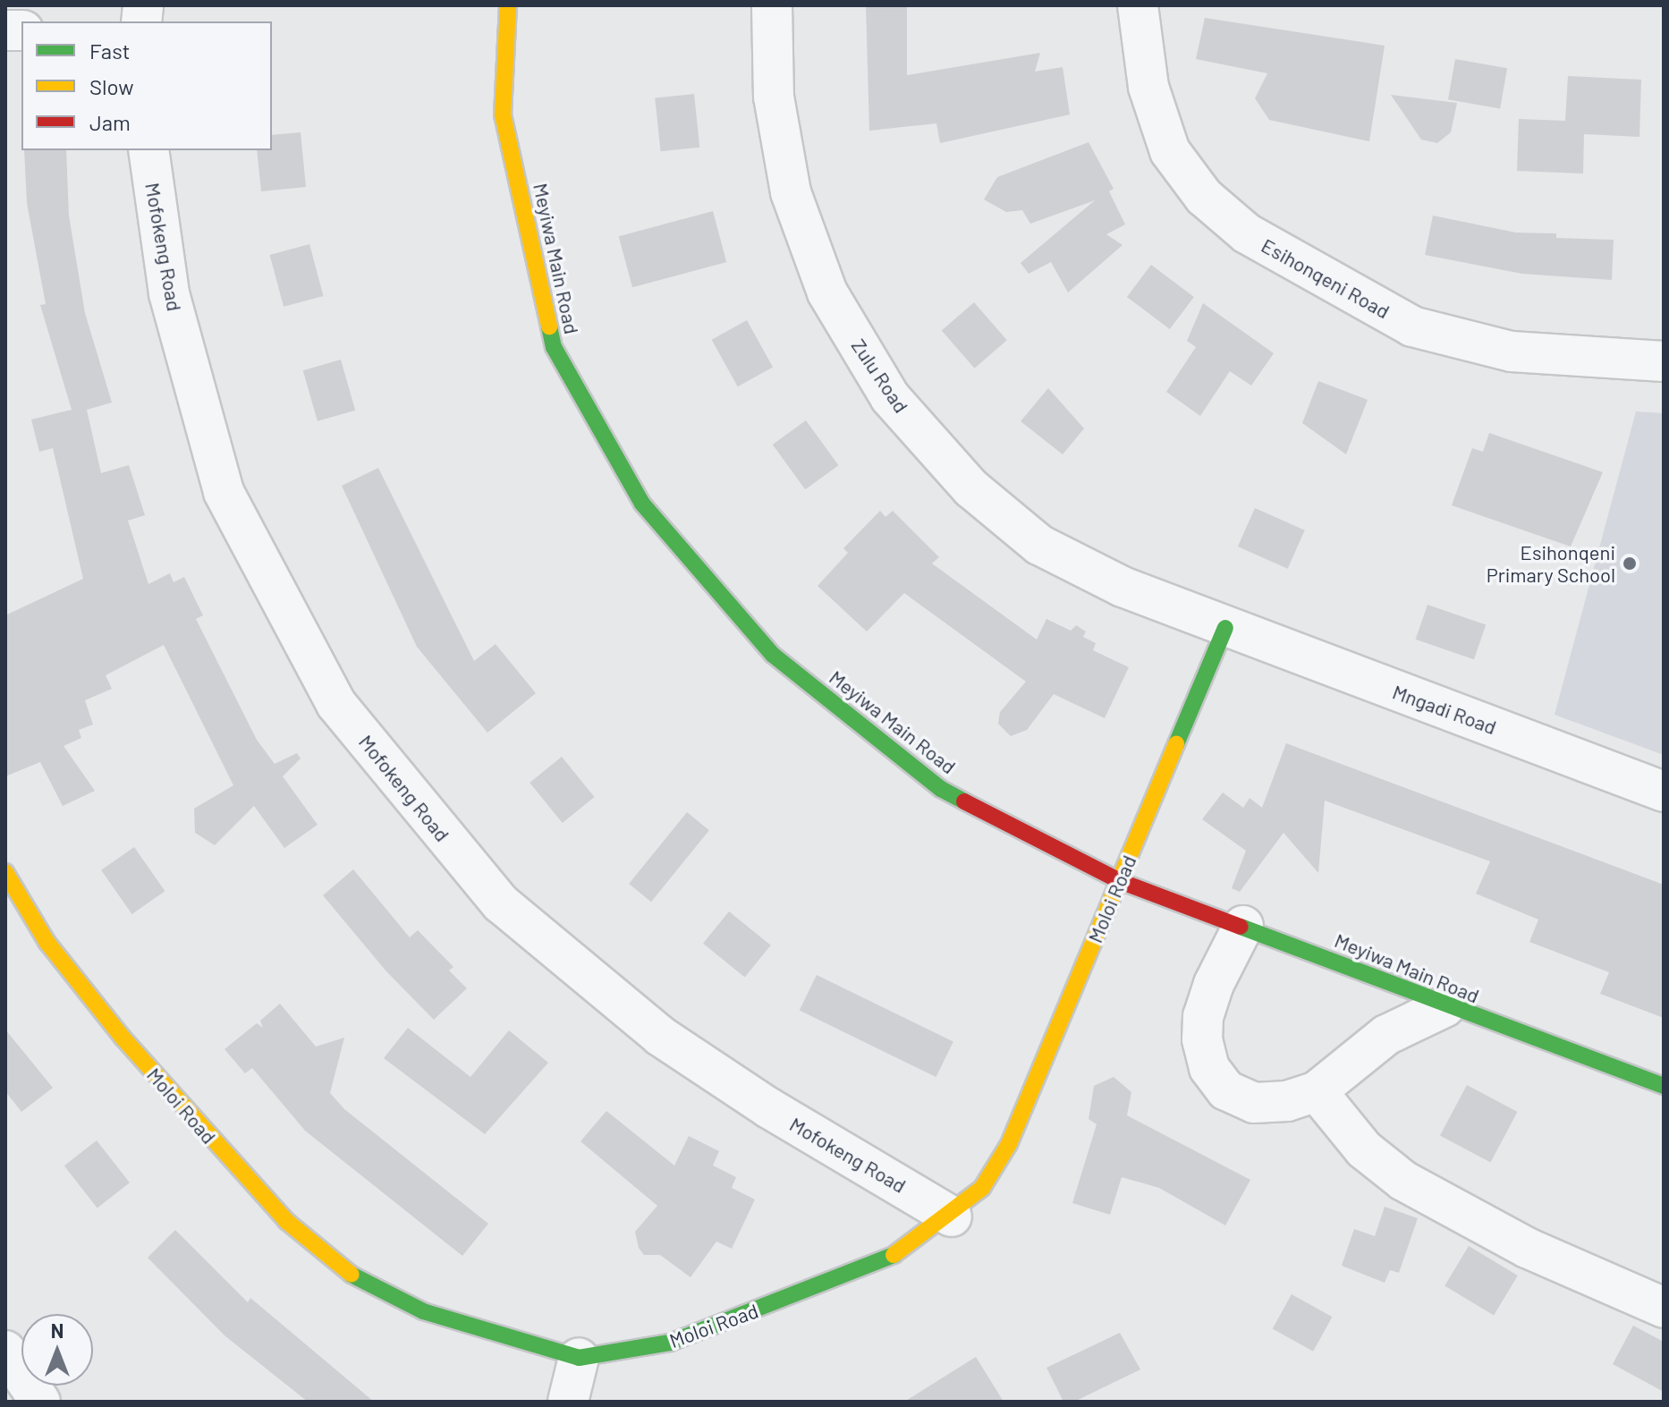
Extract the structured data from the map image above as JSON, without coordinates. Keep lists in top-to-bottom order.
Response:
{
  "streets": {
    "street": [
      "Mofokeng Road",
      "Meyiwa Main Road",
      "Esihonqeni Road",
      "Zulu Road",
      "Mngadi Road",
      "Moloi Road"
    ]
  },
  "crossings": [
    ["Mofokeng Road", "Moloi Road"],
    ["Meyiwa Main Road", "Moloi Road"],
    ["Zulu Road", "Mngadi Road"],
    ["Zulu Road", "Moloi Road"],
    ["Mngadi Road", "Moloi Road"]
  ],
  "places": ["Esihonqeni Primary School"],
  "legend": ["Fast", "Slow", "Jam"],
  "north": "top"
}
